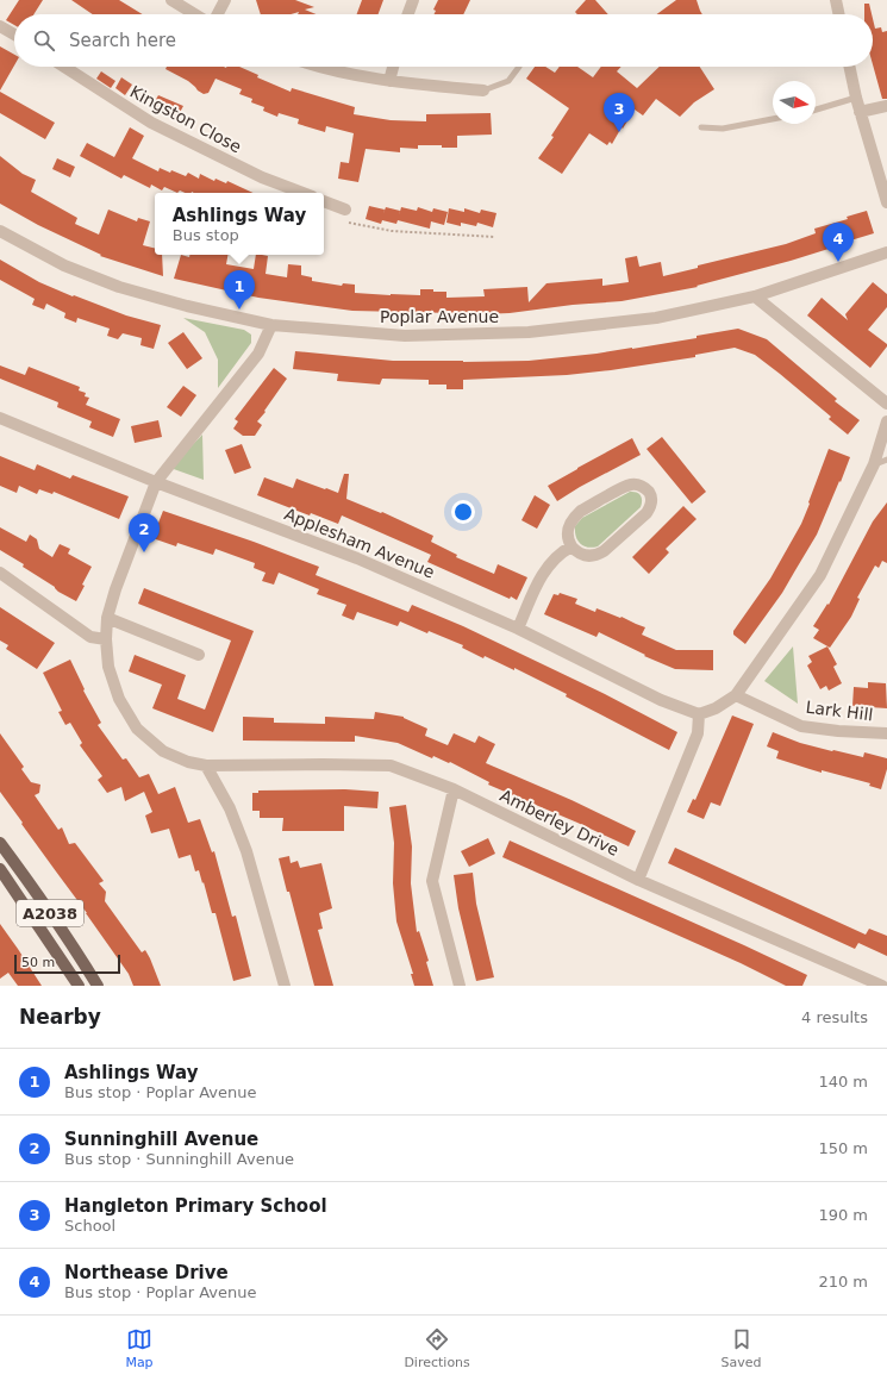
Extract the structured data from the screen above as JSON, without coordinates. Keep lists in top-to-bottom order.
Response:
{
  "streets": {
    "main road": ["A2038"],
    "street": [
      "Kingston Close",
      "Poplar Avenue",
      "Applesham Avenue",
      "Lark Hill",
      "Amberley Drive"
    ]
  },
  "crossings": [
    ["Poplar Avenue", "Amberley Drive"],
    ["Applesham Avenue", "Amberley Drive"]
  ],
  "scale_bar": "50 m",
  "north": "right",
  "page": {
    "search": "Search here",
    "pins": [
      "3",
      "4",
      "1",
      "2"
    ],
    "popup": ["Ashlings Way", "Bus stop"],
    "scale": "50 m",
    "heading": ["Nearby", "4 results"],
    "list": [
      {
        "mark": "1",
        "name": "Ashlings Way",
        "note": "Bus stop · Poplar Avenue",
        "value": "140 m"
      },
      {
        "mark": "2",
        "name": "Sunninghill Avenue",
        "note": "Bus stop · Sunninghill Avenue",
        "value": "150 m"
      },
      {
        "mark": "3",
        "name": "Hangleton Primary School",
        "note": "School",
        "value": "190 m"
      },
      {
        "mark": "4",
        "name": "Northease Drive",
        "note": "Bus stop · Poplar Avenue",
        "value": "210 m"
      }
    ],
    "nav": ["Map", "Directions", "Saved"]
  }
}
